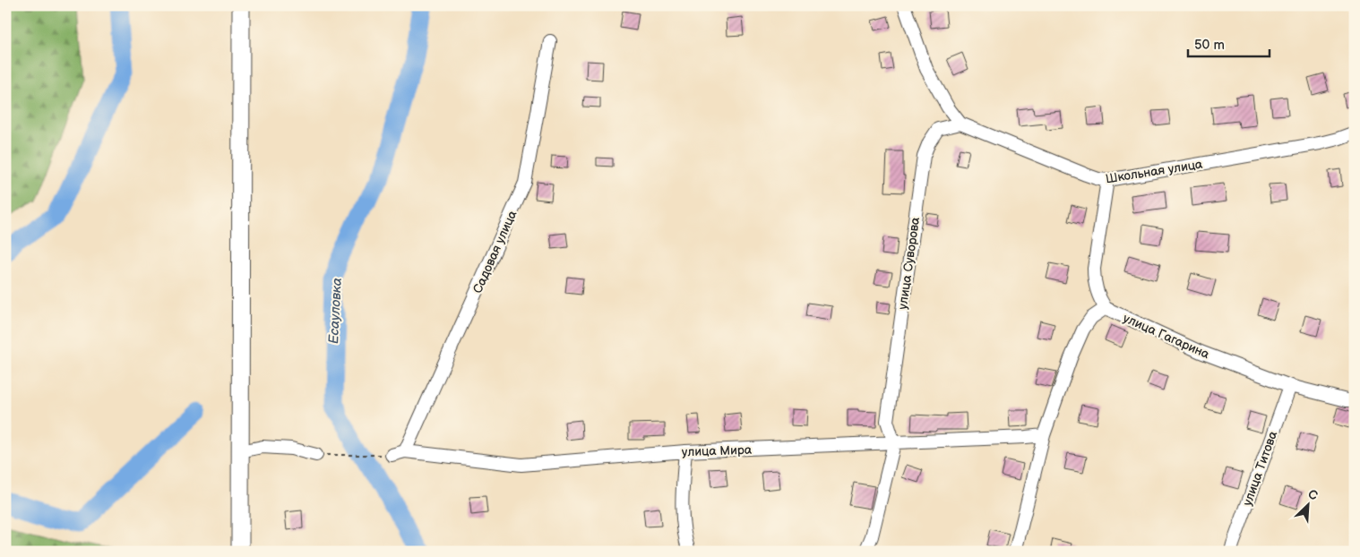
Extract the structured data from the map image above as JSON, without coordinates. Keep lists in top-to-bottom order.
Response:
{
  "streets": {
    "street": [
      "Школьная улица",
      "Садовая улица",
      "улица Суворова",
      "улица Гагарина",
      "улица Мира",
      "улица Титова"
    ]
  },
  "crossings": [
    ["Школьная улица", "улица Суворова"],
    ["Садовая улица", "улица Мира"],
    ["улица Суворова", "улица Мира"],
    ["улица Гагарина", "улица Титова"]
  ],
  "water": ["Есауловка"],
  "scale_bar": "50 m",
  "north": "top right"
}
